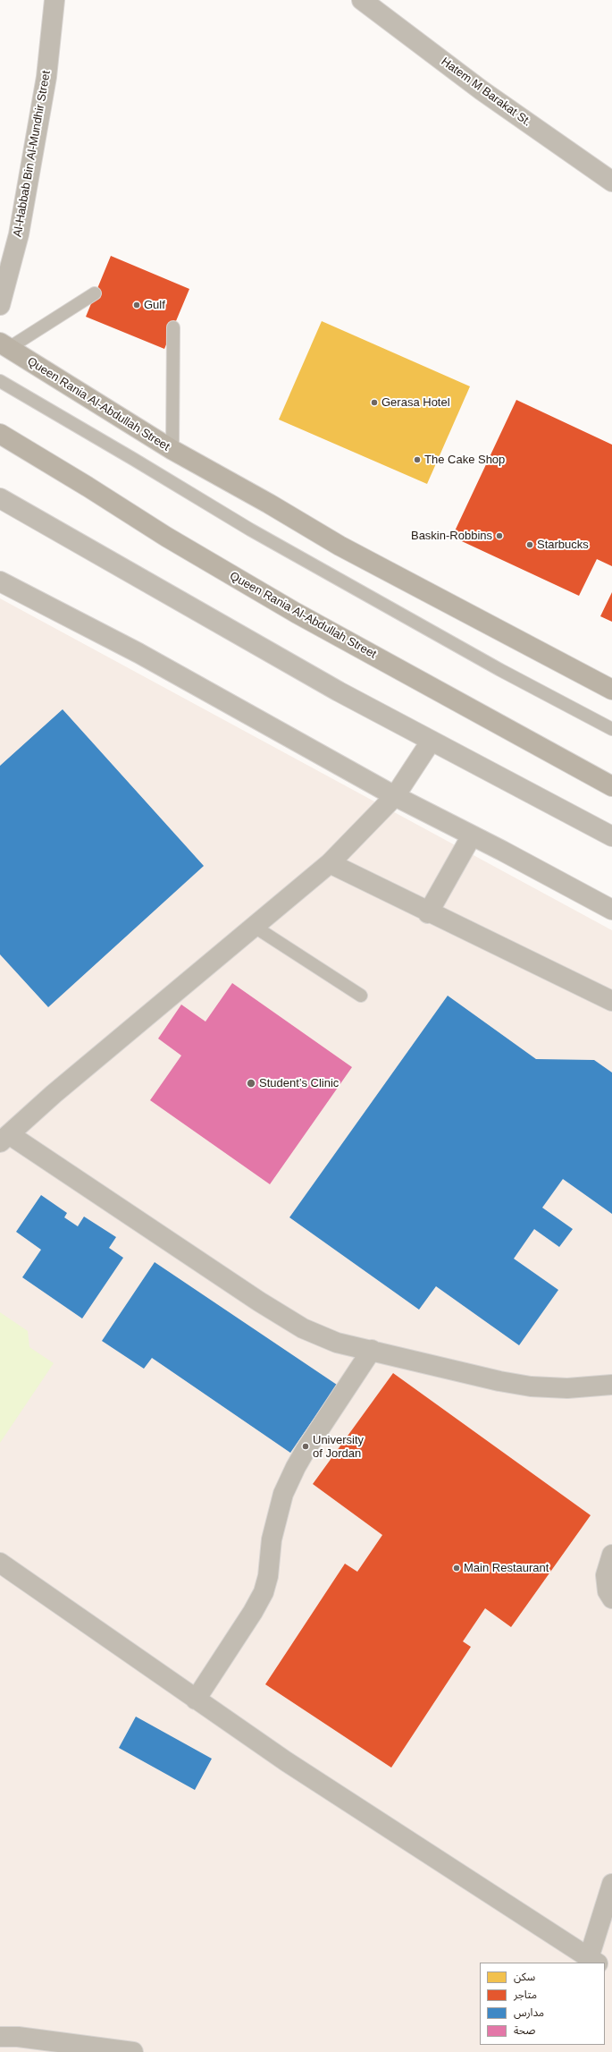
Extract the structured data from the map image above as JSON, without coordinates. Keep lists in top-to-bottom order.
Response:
{
  "streets": {
    "main road": ["Queen Rania Al-Abdullah Street"],
    "street": ["Hatem M Barakat St.", "Al-Habbab Bin Al-Mundhir Street"]
  },
  "places": [
    "Gulf",
    "Gerasa Hotel",
    "The Cake Shop",
    "Baskin-Robbins",
    "Starbucks",
    "Student’s Clinic",
    "University of Jordan",
    "Main Restaurant"
  ],
  "legend": [
    "سكن",
    "متاجر",
    "مدارس",
    "صحة"
  ]
}
